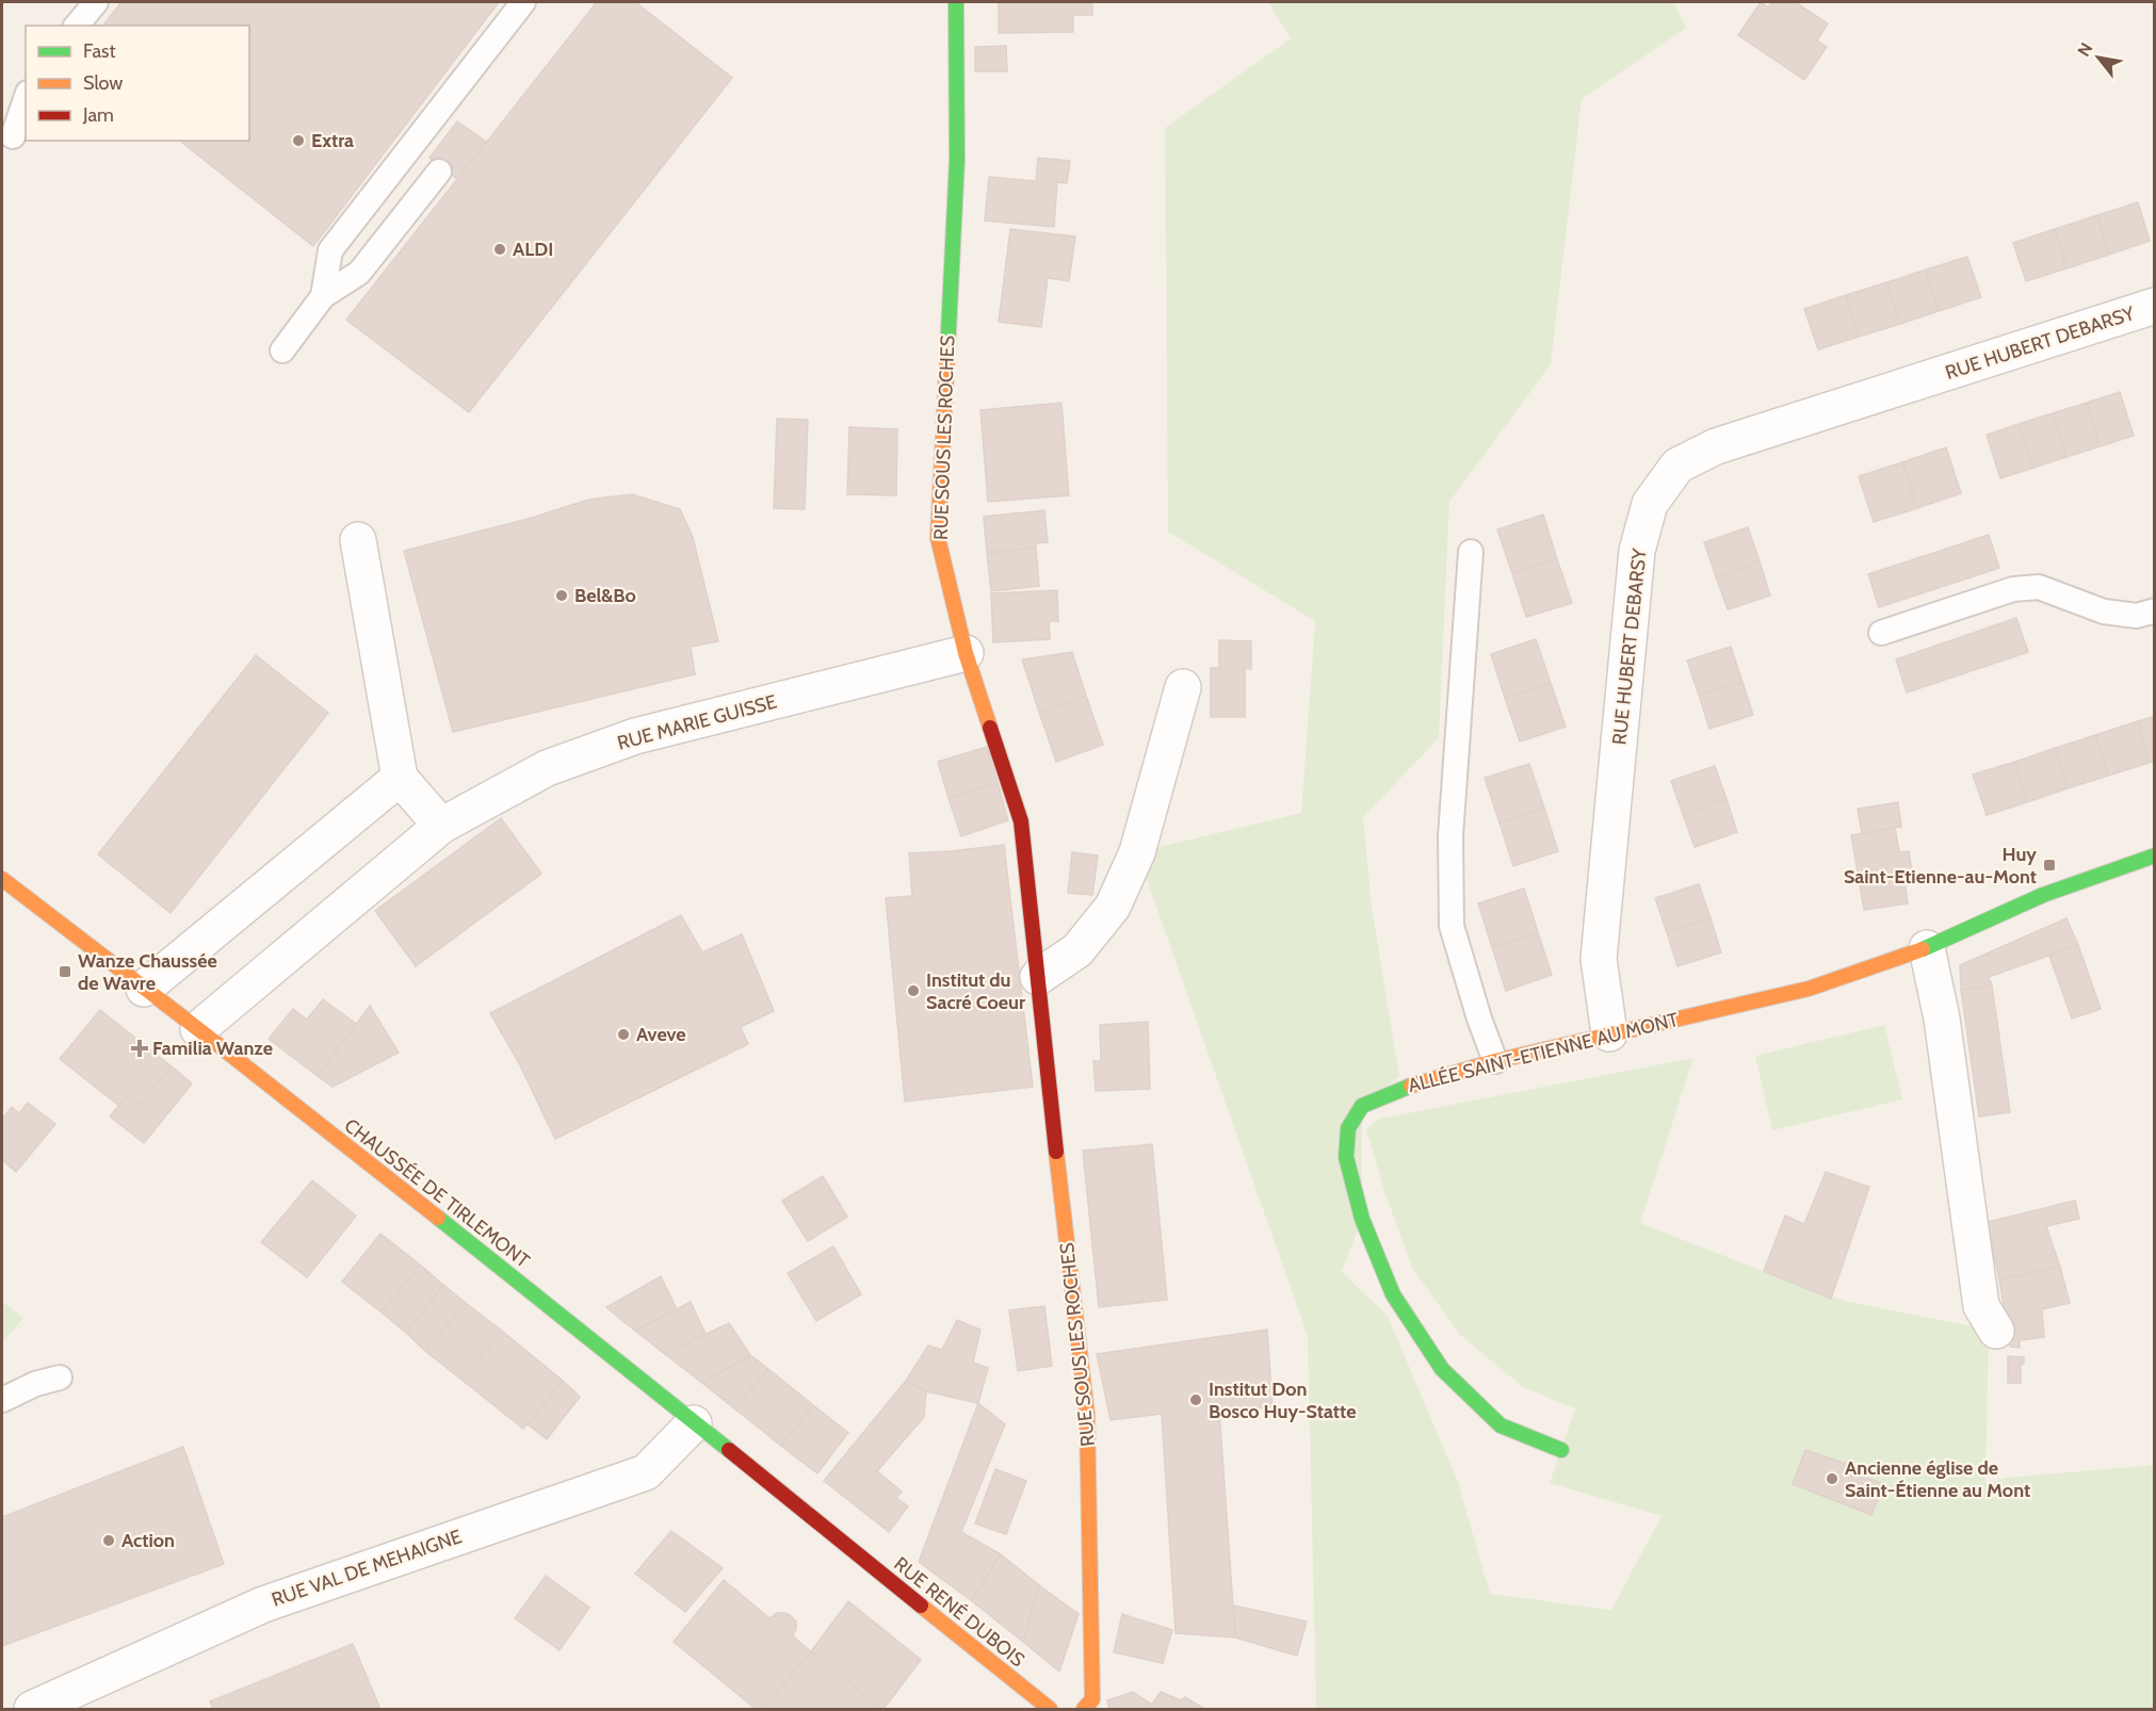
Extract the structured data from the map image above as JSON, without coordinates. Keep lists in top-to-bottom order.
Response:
{
  "streets": {
    "street": [
      "RUE HUBERT DEBARSY",
      "RUE SOUS LES ROCHES",
      "RUE MARIE GUISSE",
      "ALLÉE SAINT-ETIENNE AU MONT",
      "CHAUSSÉE DE TIRLEMONT",
      "RUE VAL DE MEHAIGNE",
      "RUE RENÉ DUBOIS"
    ]
  },
  "crossings": [
    ["RUE HUBERT DEBARSY", "ALLÉE SAINT-ETIENNE AU MONT"],
    ["RUE SOUS LES ROCHES", "RUE MARIE GUISSE"],
    ["RUE MARIE GUISSE", "CHAUSSÉE DE TIRLEMONT"],
    ["CHAUSSÉE DE TIRLEMONT", "RUE VAL DE MEHAIGNE"],
    ["CHAUSSÉE DE TIRLEMONT", "RUE RENÉ DUBOIS"]
  ],
  "places": {
    "other": [
      "Extra",
      "ALDI",
      "Bel&Bo",
      "Institut du Sacré Coeur",
      "Aveve",
      "Institut Don Bosco Huy-Statte",
      "Ancienne église de Saint-Étienne au Mont",
      "Action"
    ],
    "transit": ["Huy Saint-Etienne-au-Mont", "Wanze Chaussée de Wavre"],
    "health": ["Familia Wanze"]
  },
  "legend": ["Fast", "Slow", "Jam"],
  "north": "top left"
}
